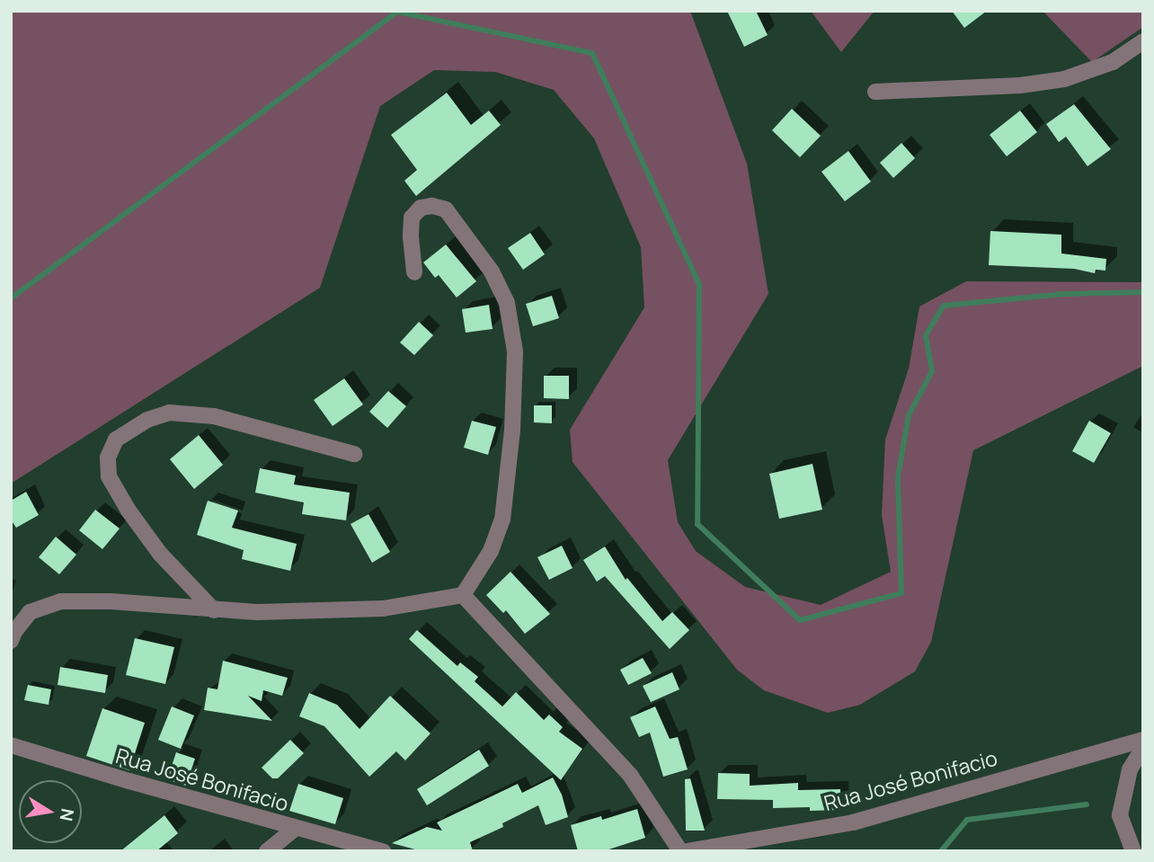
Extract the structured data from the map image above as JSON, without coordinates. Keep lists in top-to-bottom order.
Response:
{
  "streets": {
    "street": ["Rua José Bonifacio"]
  },
  "north": "right"
}
